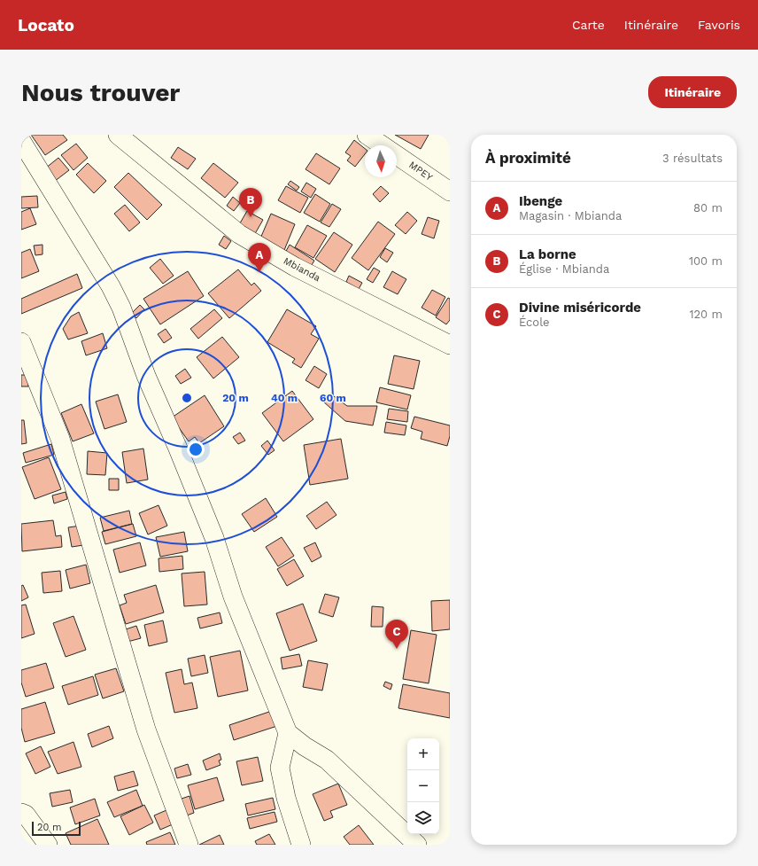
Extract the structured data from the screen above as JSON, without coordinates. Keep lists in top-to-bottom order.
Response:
{
  "streets": {
    "street": ["MPEY", "Mbianda"]
  },
  "scale_bar": "20 m",
  "north": "bottom",
  "page": {
    "header": "Locato",
    "nav": ["Carte", "Itinéraire", "Favoris"],
    "buttons": "Itinéraire",
    "title": "Nous trouver",
    "heading": ["À proximité", "3 résultats"],
    "list": [
      {
        "mark": "A",
        "name": "Ibenge",
        "note": "Magasin · Mbianda",
        "value": "80 m"
      },
      {
        "mark": "B",
        "name": "La borne",
        "note": "Église · Mbianda",
        "value": "100 m"
      },
      {
        "mark": "C",
        "name": "Divine miséricorde",
        "note": "École",
        "value": "120 m"
      }
    ],
    "pins": ["B", "A", "C"],
    "map_buttons": ["+", "−"],
    "scale": "20 m"
  },
  "rings": ["20 m", "40 m", "60 m"]
}
